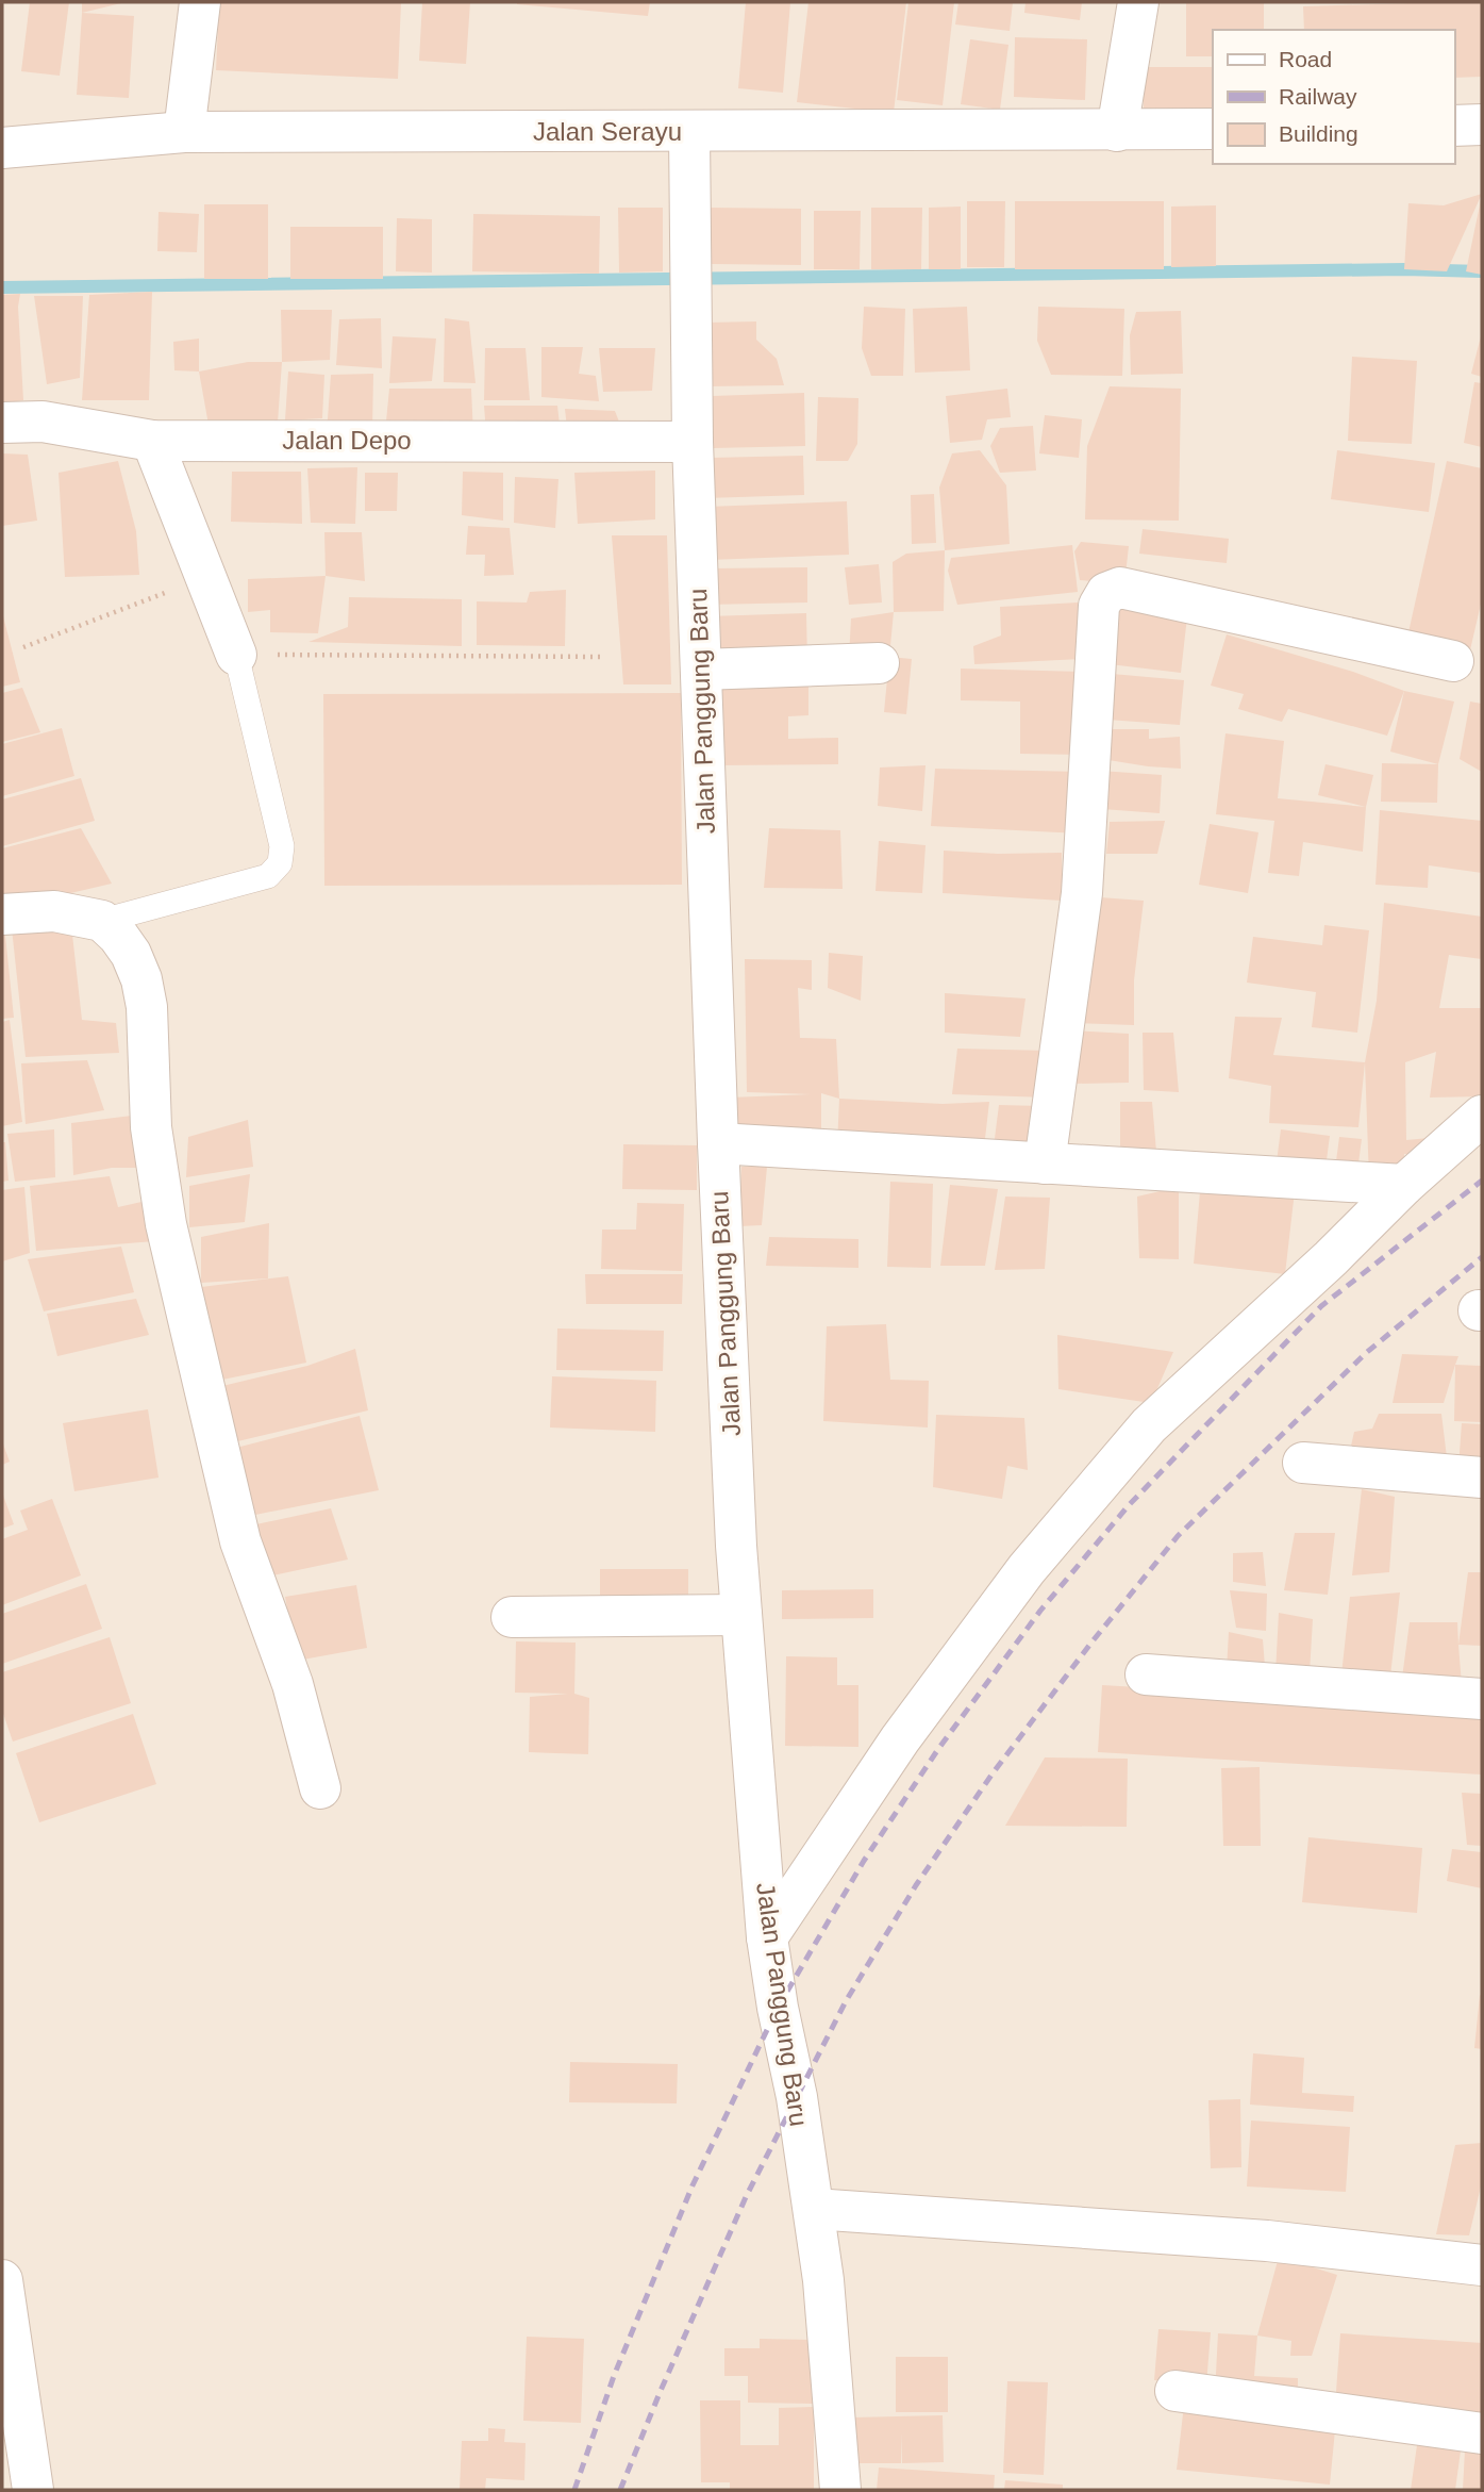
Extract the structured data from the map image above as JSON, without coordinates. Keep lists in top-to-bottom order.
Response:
{
  "streets": {
    "street": ["Jalan Serayu", "Jalan Depo", "Jalan Panggung Baru"]
  },
  "crossings": [
    ["Jalan Serayu", "Jalan Panggung Baru"],
    ["Jalan Depo", "Jalan Panggung Baru"]
  ],
  "legend": ["Road", "Railway", "Building"]
}
